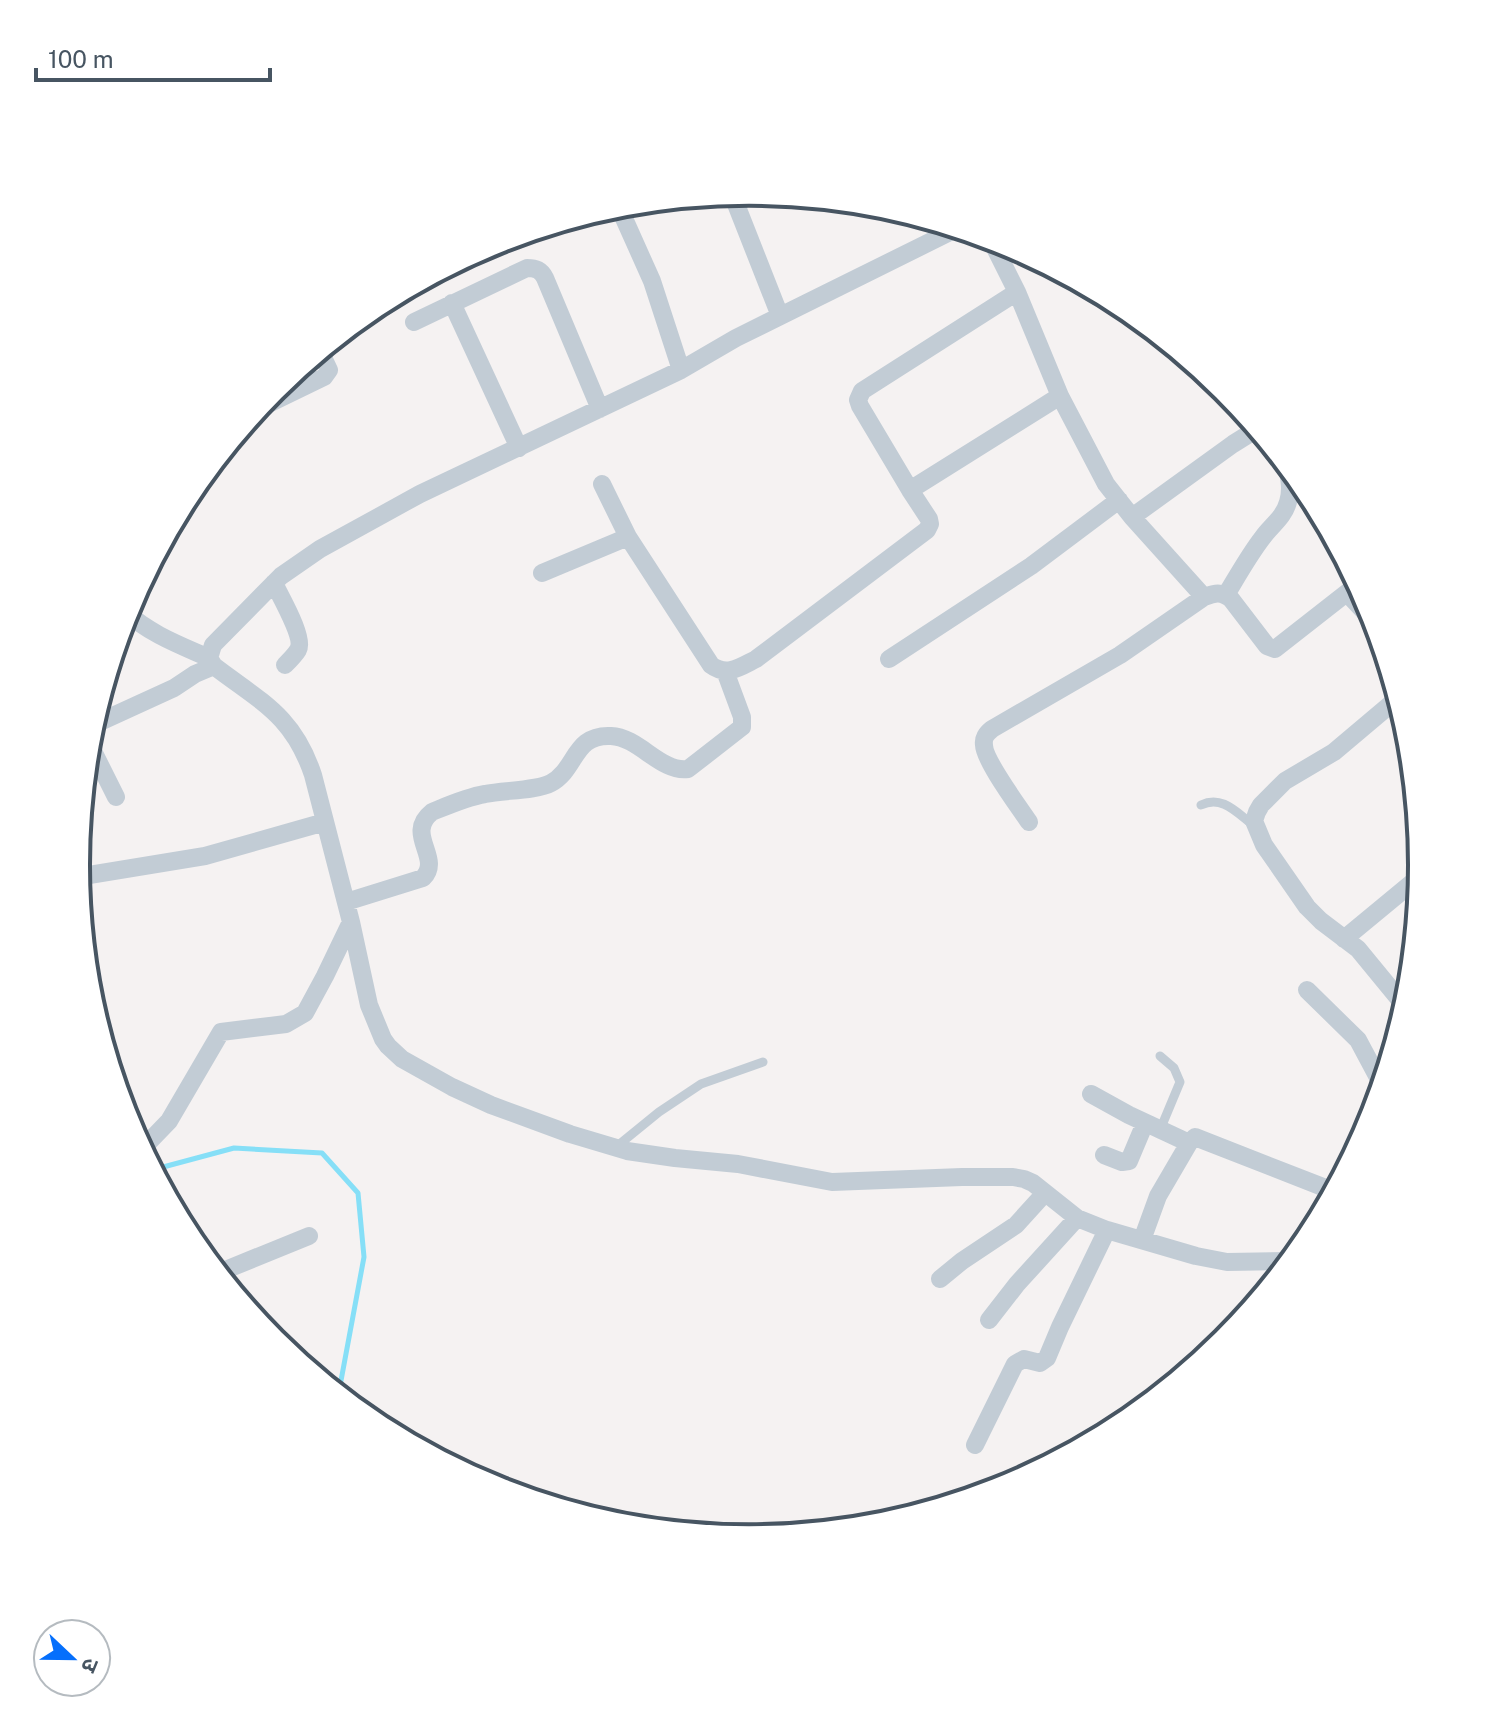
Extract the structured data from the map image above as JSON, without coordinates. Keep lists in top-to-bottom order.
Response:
{
  "scale_bar": "100 m",
  "north": "right"
}
